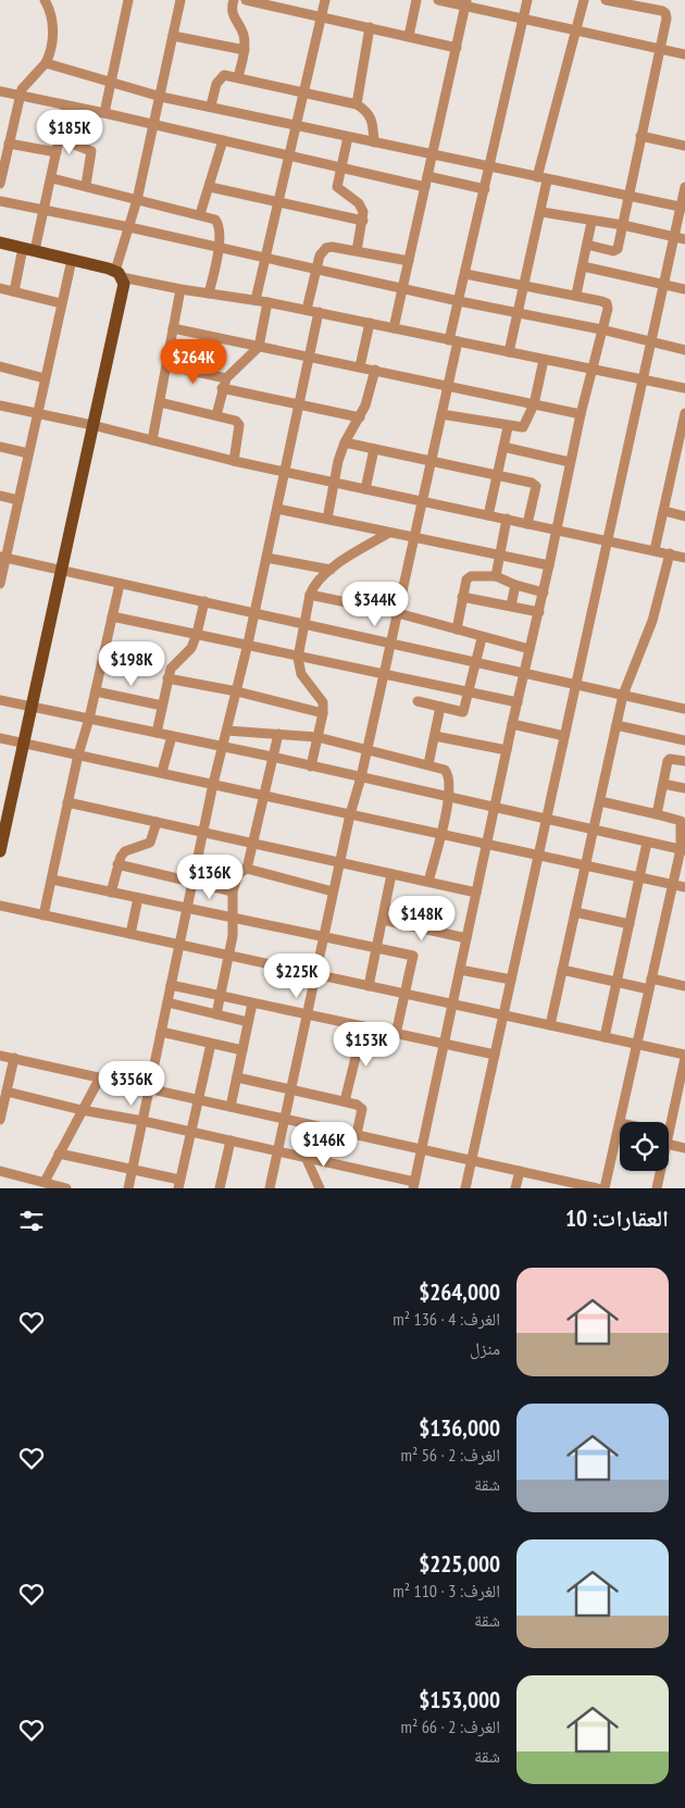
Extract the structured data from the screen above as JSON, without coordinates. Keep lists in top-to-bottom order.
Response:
{
  "page": {
    "price": [
      "$185K",
      "$264K",
      "$344K",
      "$198K",
      "$136K",
      "$148K",
      "$225K",
      "$153K",
      "$356K",
      "$146K"
    ],
    "heading": "العقارات: 10",
    "list": [
      {
        "name": "$264,000",
        "note": "الغرف: 4 · 136 m² · منزل"
      },
      {
        "name": "$136,000",
        "note": "الغرف: 2 · 56 m² · شقة"
      },
      {
        "name": "$225,000",
        "note": "الغرف: 3 · 110 m² · شقة"
      },
      {
        "name": "$153,000",
        "note": "الغرف: 2 · 66 m² · شقة"
      }
    ]
  }
}
